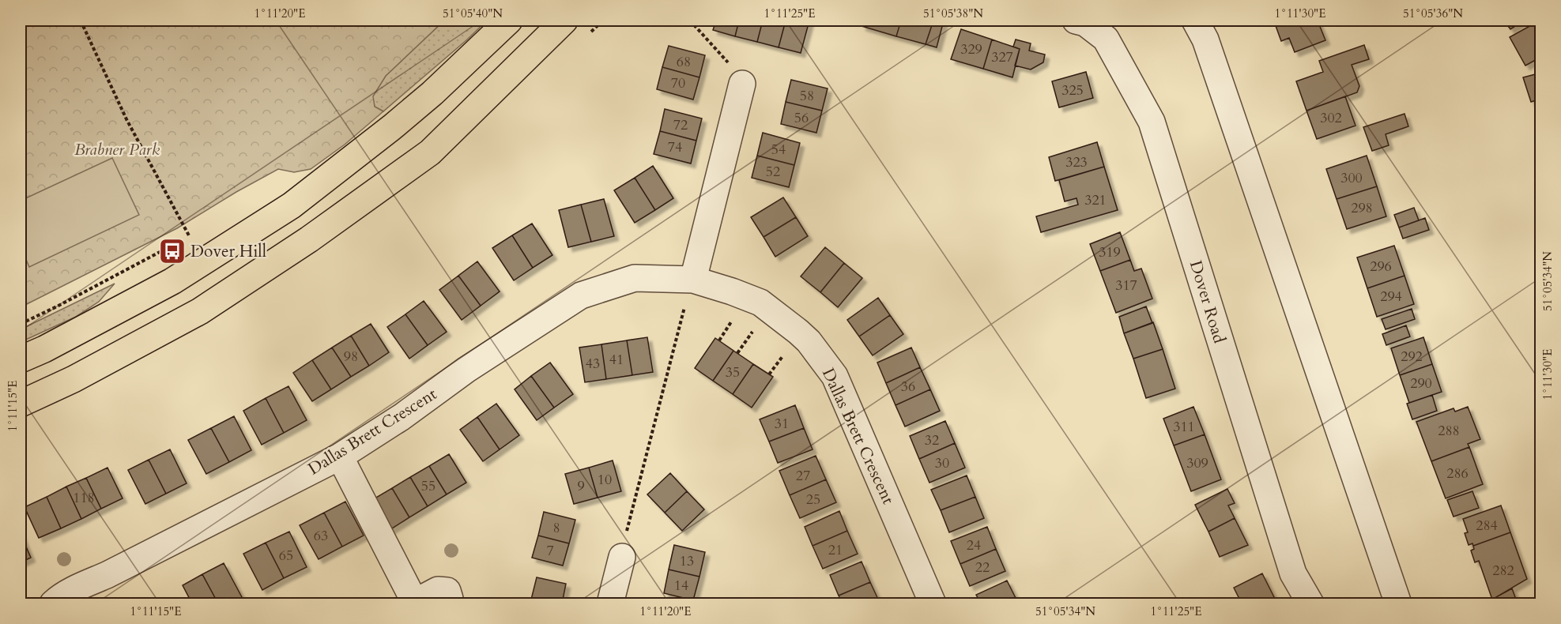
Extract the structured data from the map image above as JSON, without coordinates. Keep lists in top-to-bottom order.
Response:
{
  "streets": {
    "street": ["Dover Road", "Dallas Brett Crescent"]
  },
  "parks": ["Brabner Park"],
  "places": {
    "bus stop": ["Dover Hill"]
  },
  "house_numbers": [
    "329",
    "327",
    "68",
    "70",
    "325",
    "58",
    "56",
    "302",
    "72",
    "74",
    "54",
    "323",
    "52",
    "300",
    "321",
    "298",
    "319",
    "296",
    "317",
    "294",
    "98",
    "292",
    "41",
    "43",
    "35",
    "290",
    "36",
    "31",
    "311",
    "288",
    "32",
    "30",
    "309",
    "286",
    "27",
    "10",
    "55",
    "9",
    "118",
    "25",
    "284",
    "8",
    "63",
    "24",
    "21",
    "7",
    "65",
    "13",
    "22",
    "282",
    "14"
  ],
  "coordinates": [
    "1°11'20\"E",
    "51°05'40\"N",
    "1°11'25\"E",
    "51°05'38\"N",
    "1°11'30\"E",
    "51°05'36\"N",
    "51°05'34\"N",
    "1°11'15\"E"
  ]
}
